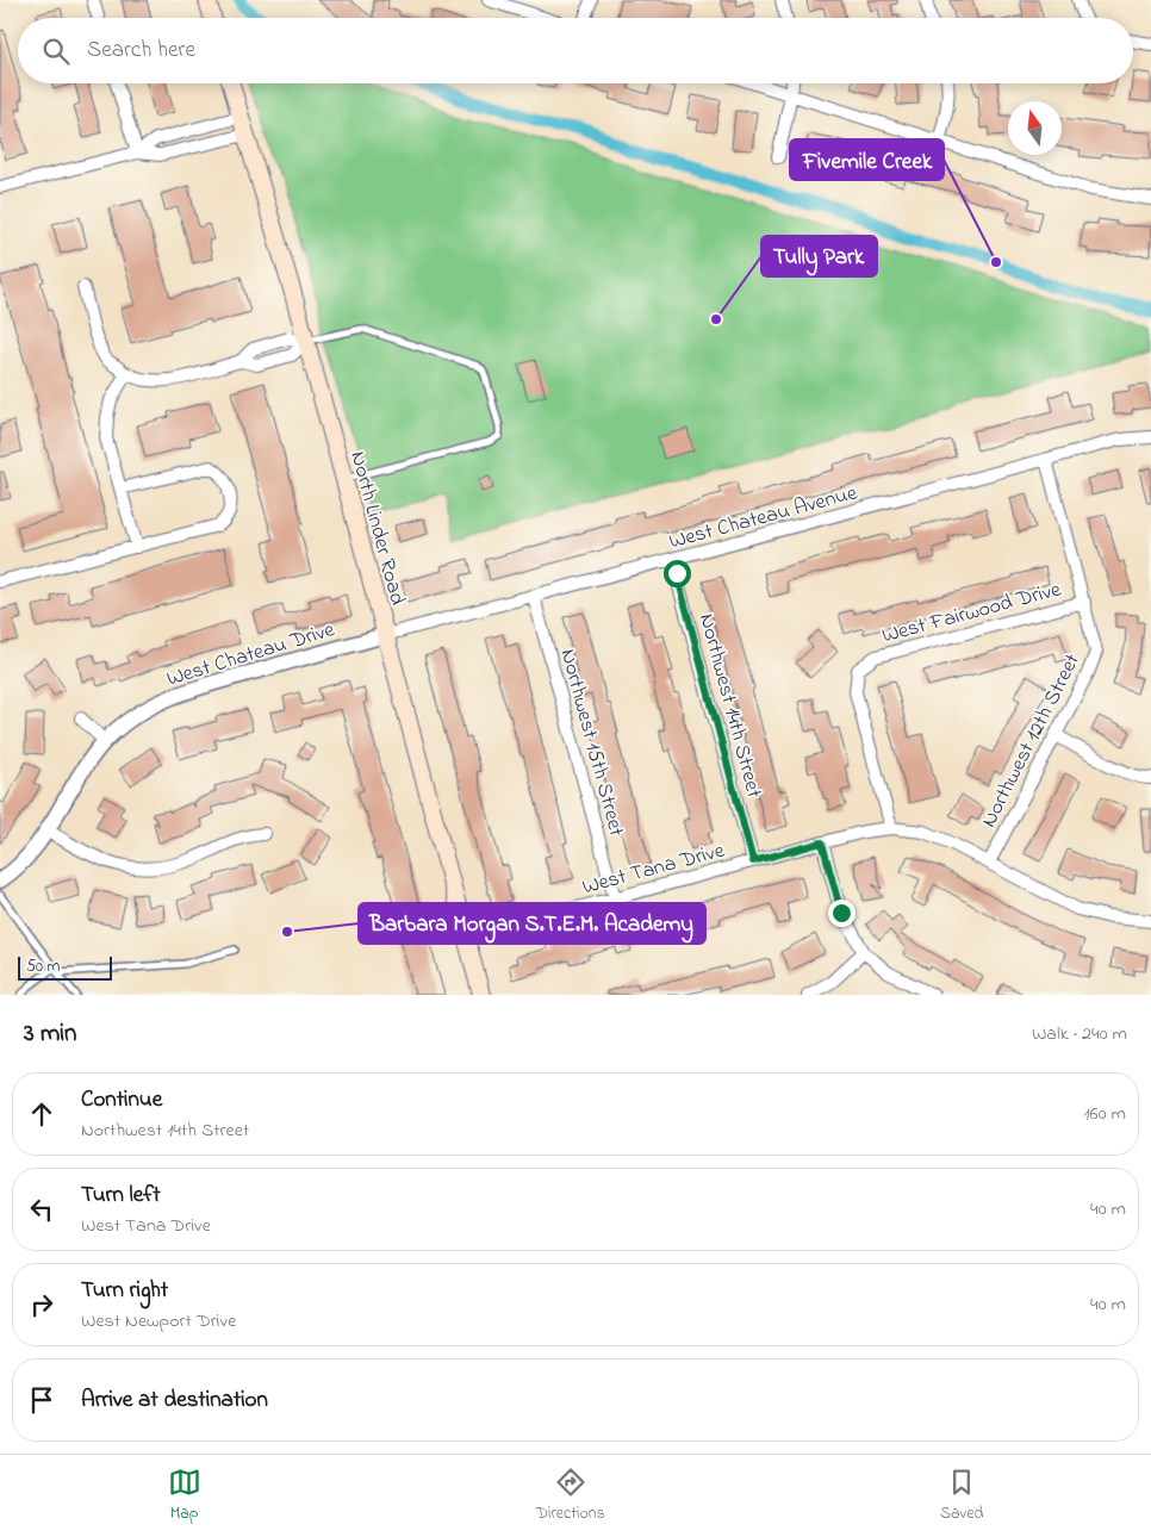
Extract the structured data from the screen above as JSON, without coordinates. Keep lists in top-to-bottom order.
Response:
{
  "streets": {
    "main road": ["North Linder Road"],
    "street": [
      "West Chateau Avenue",
      "West Fairwood Drive",
      "West Chateau Drive",
      "Northwest 14th Street",
      "Northwest 12th Street",
      "Northwest 15th Street",
      "West Tana Drive"
    ]
  },
  "crossings": [
    ["West Chateau Avenue", "North Linder Road"],
    ["West Chateau Avenue", "West Chateau Drive"],
    ["West Chateau Avenue", "Northwest 14th Street"],
    ["West Chateau Avenue", "Northwest 12th Street"],
    ["West Chateau Avenue", "Northwest 15th Street"],
    ["North Linder Road", "West Chateau Drive"],
    ["North Linder Road", "West Tana Drive"],
    ["West Fairwood Drive", "Northwest 12th Street"],
    ["West Fairwood Drive", "West Tana Drive"],
    ["Northwest 14th Street", "West Tana Drive"],
    ["Northwest 12th Street", "West Tana Drive"],
    ["Northwest 15th Street", "West Tana Drive"]
  ],
  "places": ["Fivemile Creek", "Tully Park", "Barbara Morgan S.T.E.M. Academy"],
  "scale_bar": "50 m",
  "north": "top",
  "page": {
    "search": "Search here",
    "scale": "50 m",
    "heading": ["3 min", "Walk · 240 m"],
    "list": [
      ["Continue", "Northwest 14th Street", "160 m"],
      ["Turn left", "West Tana Drive", "40 m"],
      ["Turn right", "West Newport Drive", "40 m"],
      "Arrive at destination"
    ],
    "nav": ["Map", "Directions", "Saved"]
  }
}
